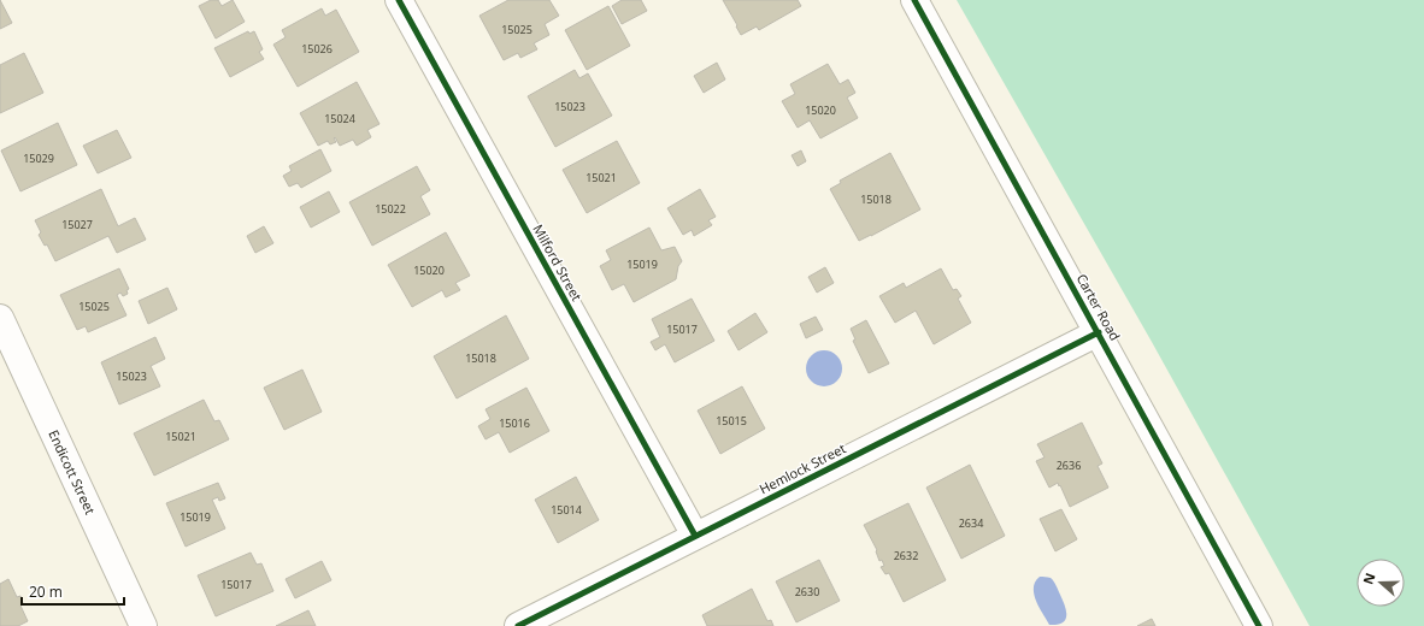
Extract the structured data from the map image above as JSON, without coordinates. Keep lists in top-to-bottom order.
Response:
{
  "streets": {
    "street": [
      "Milford Street",
      "Carter Road",
      "Hemlock Street",
      "Endicott Street"
    ]
  },
  "crossings": [
    ["Milford Street", "Hemlock Street"],
    ["Carter Road", "Hemlock Street"]
  ],
  "house_numbers": [
    "15025",
    "15026",
    "15023",
    "15020",
    "15024",
    "15029",
    "15021",
    "15018",
    "15022",
    "15027",
    "15019",
    "15020",
    "15025",
    "15017",
    "15018",
    "15023",
    "15015",
    "15016",
    "15021",
    "2636",
    "15014",
    "15019",
    "2634",
    "2632",
    "15017",
    "2630"
  ],
  "scale_bar": "20 m",
  "north": "left"
}
